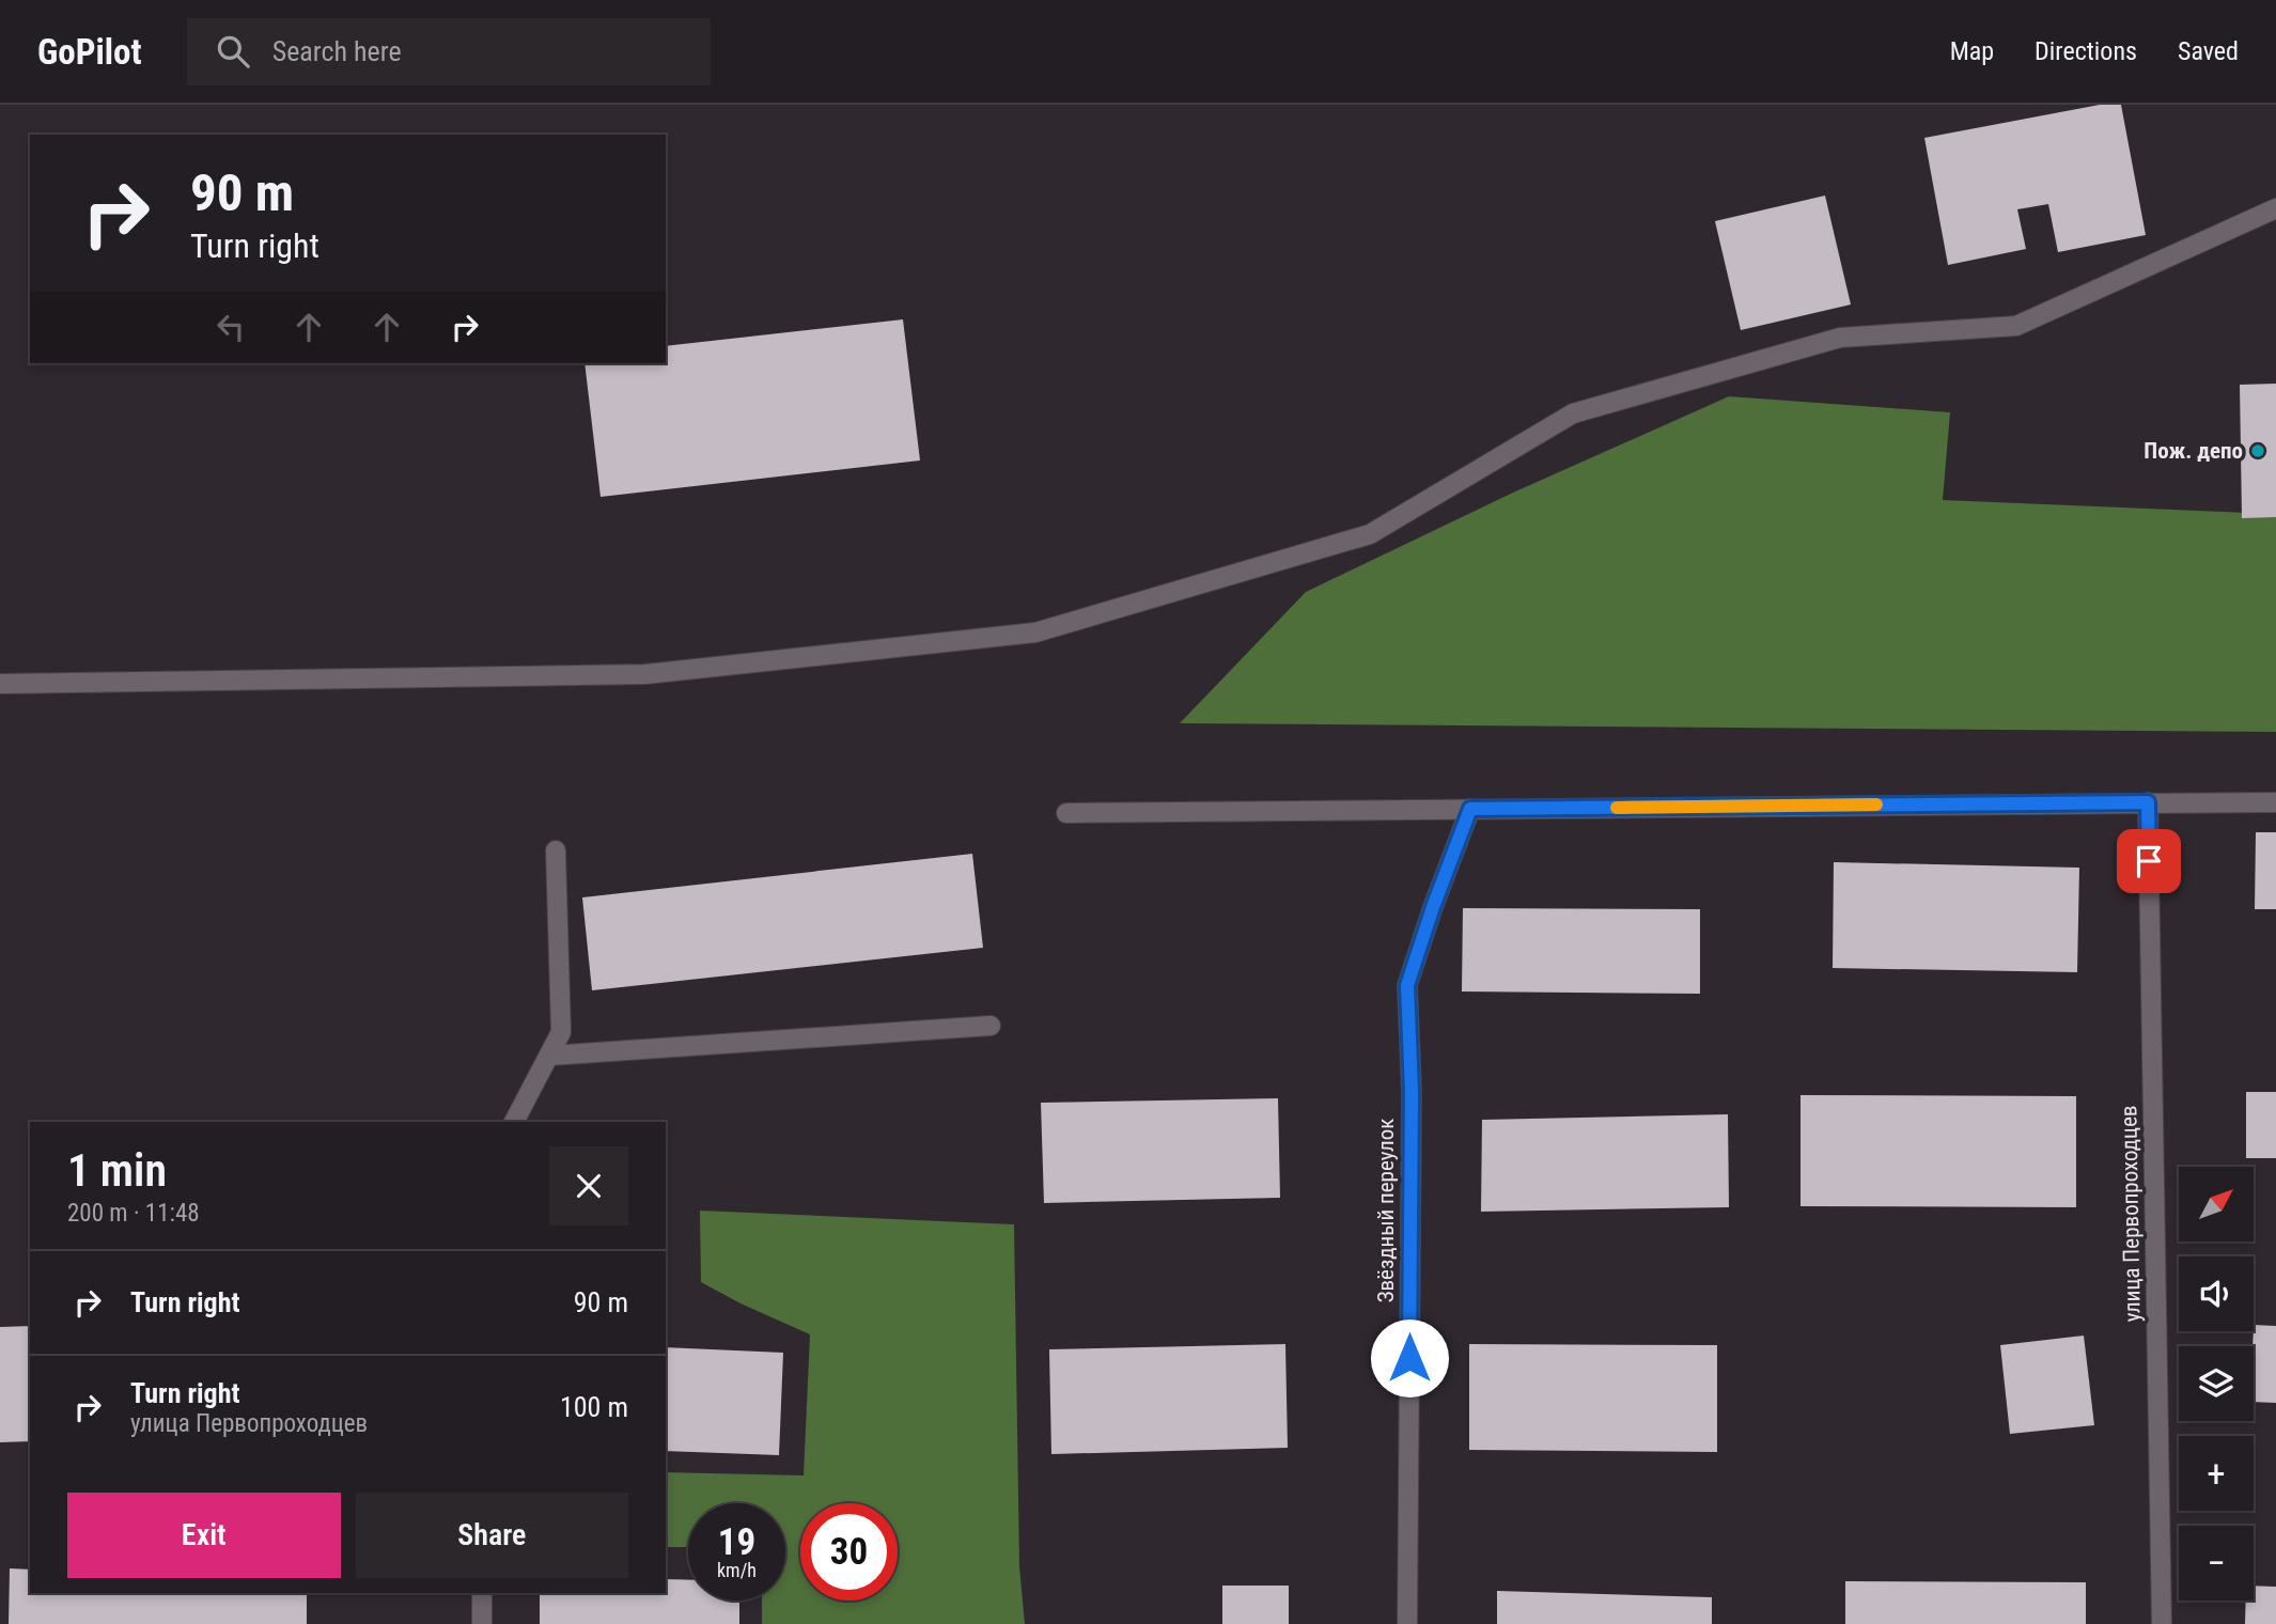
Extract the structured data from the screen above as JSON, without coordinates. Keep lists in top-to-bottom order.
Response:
{
  "streets": {
    "street": ["Звёздный переулок", "улица Первопроходцев"]
  },
  "places": ["Пож. депо"],
  "north": "top right",
  "page": {
    "header": "GoPilot",
    "search": "Search here",
    "nav": ["Map", "Directions", "Saved"],
    "turn": ["90 m", "Turn right"],
    "heading": ["1 min", "200 m · 11:48"],
    "map_buttons": ["+", "−"],
    "list": [
      {
        "name": "Turn right",
        "value": "90 m"
      },
      {
        "name": "Turn right",
        "note": "улица Первопроходцев",
        "value": "100 m"
      }
    ],
    "buttons": ["Exit", "Share"],
    "speed": "19 km/h",
    "limit": "30"
  }
}
